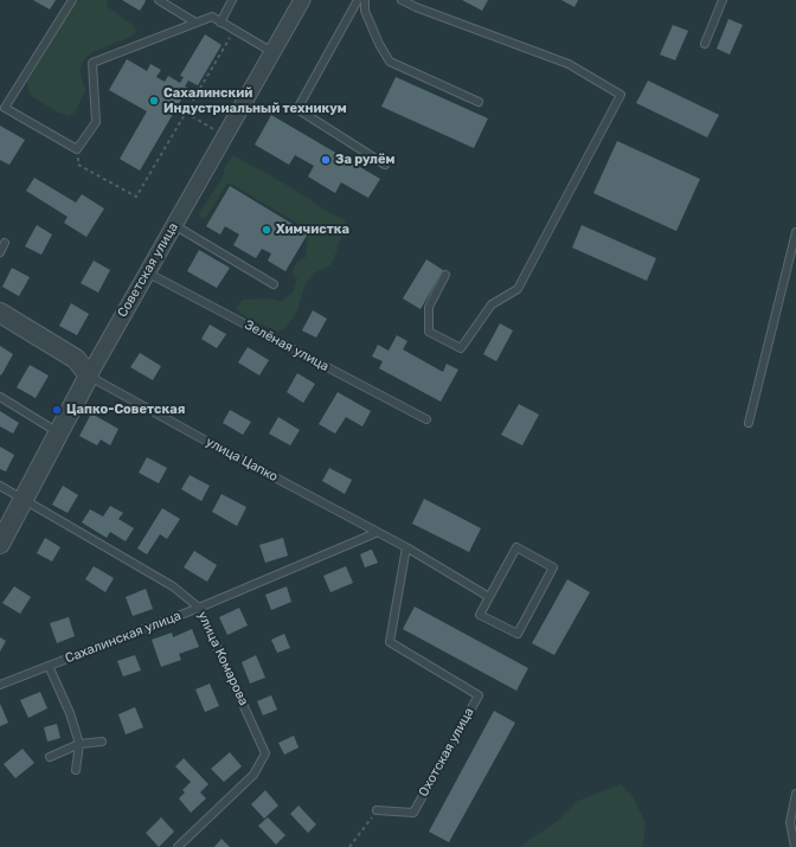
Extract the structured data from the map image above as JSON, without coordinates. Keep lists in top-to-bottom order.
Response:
{
  "streets": {
    "street": ["Советская улица", "улица Цапко"],
    "lane": [
      "Зелёная улица",
      "Сахалинская улица",
      "улица Комарова",
      "Охотская улица"
    ]
  },
  "crossings": [
    ["Советская улица", "Зелёная улица"],
    ["Советская улица", "улица Цапко"],
    ["Советская улица", "улица Комарова"],
    ["улица Цапко", "Сахалинская улица"],
    ["улица Цапко", "Охотская улица"],
    ["Сахалинская улица", "улица Комарова"]
  ],
  "places": [
    "Сахалинский Индустриальный техникум",
    "За рулём",
    "Химчистка",
    "Цапко-Советская"
  ]
}
